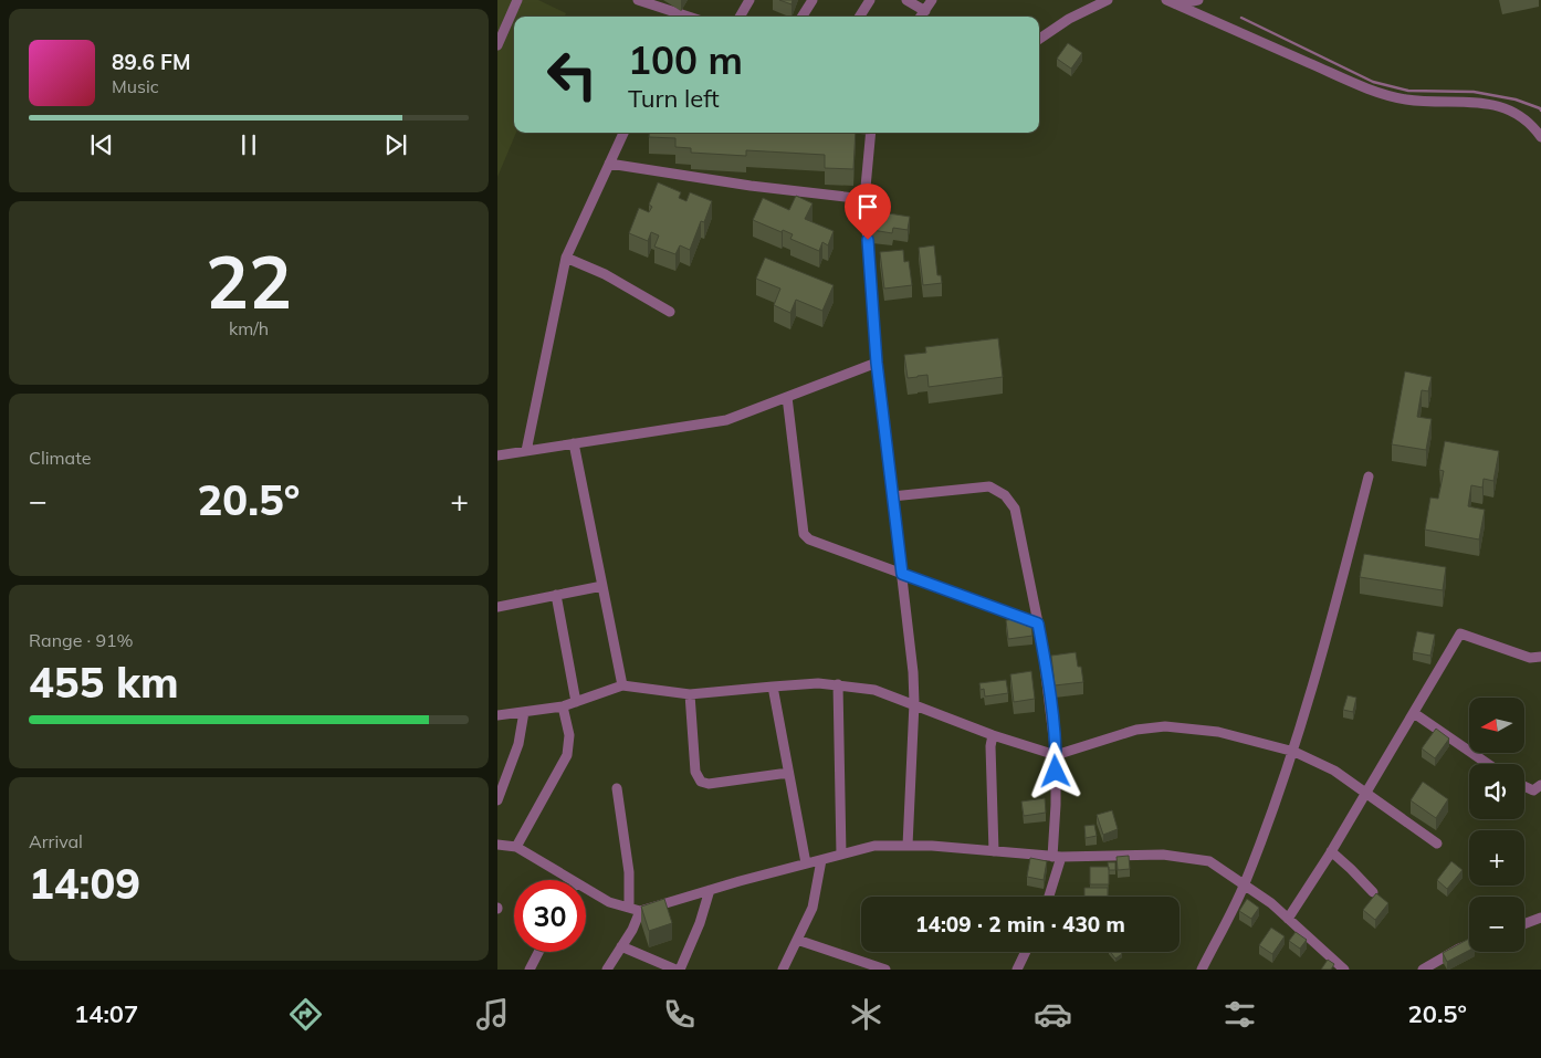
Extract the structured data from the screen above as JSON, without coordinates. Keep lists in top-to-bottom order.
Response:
{
  "north": "left",
  "page": {
    "turn": ["100 m", "Turn left"],
    "song": ["89.6 FM", "Music"],
    "tile": [
      ["22", "km/h"],
      "Climate",
      ["Range · 91%", "455 km"],
      ["Arrival", "14:09"]
    ],
    "heat": ["−", "20.5°", "+"],
    "map_buttons": ["+", "−"],
    "limit": "30",
    "trip": "14:09 · 2 min · 430 m",
    "tabs": ["14:07", "20.5°"]
  }
}
